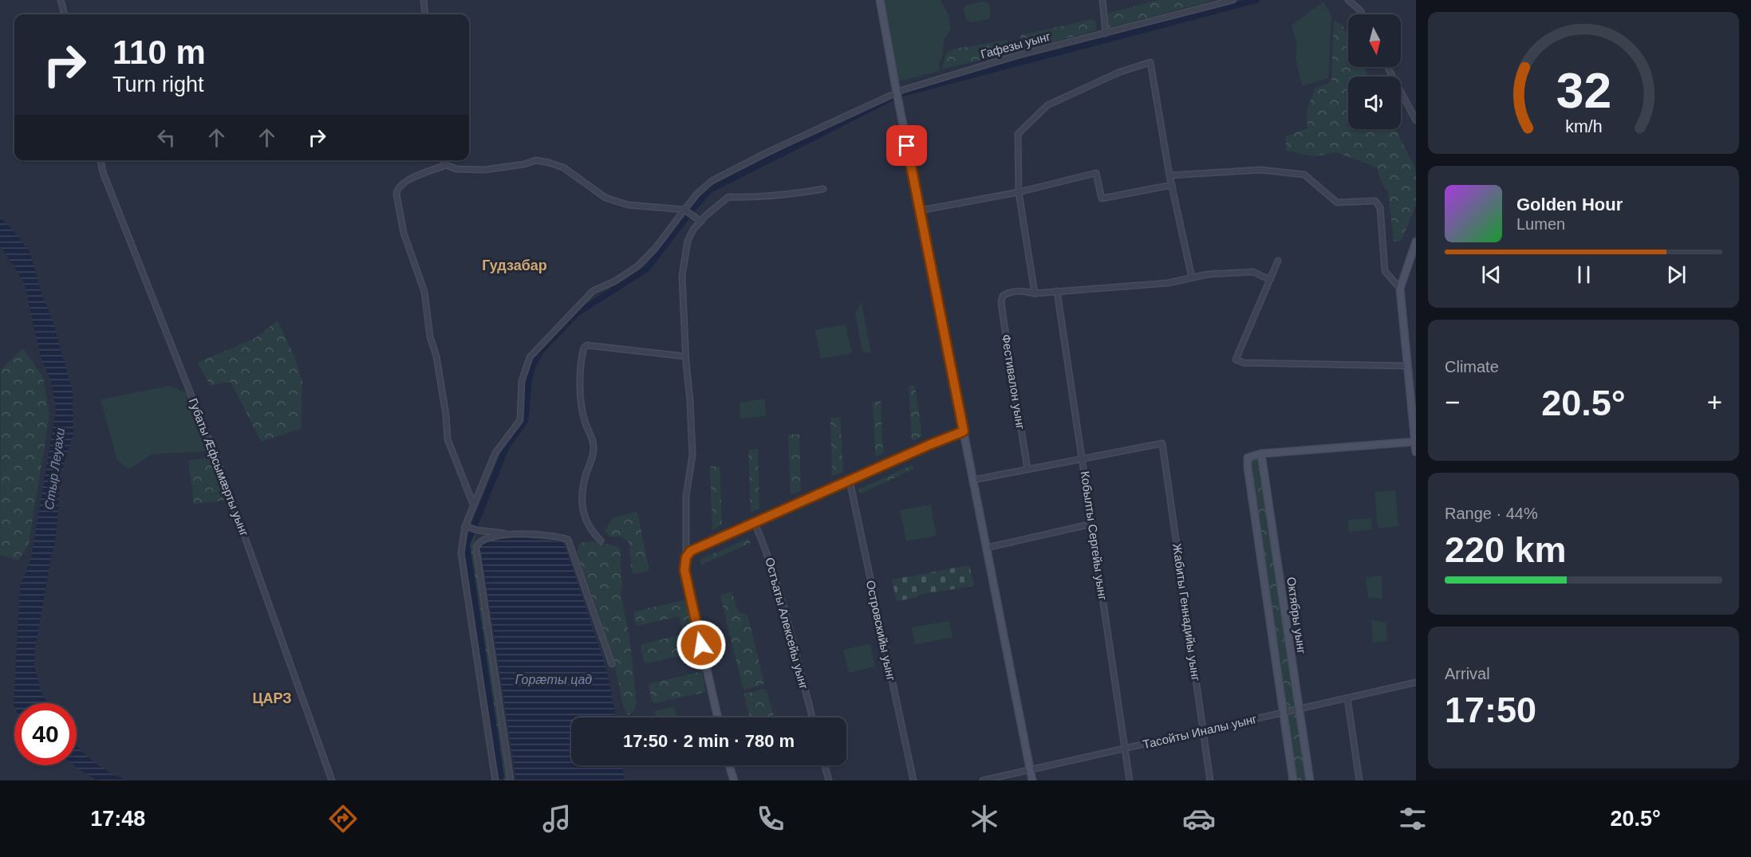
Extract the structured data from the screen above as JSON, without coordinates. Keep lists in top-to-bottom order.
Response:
{
  "streets": {
    "street": [
      "Гафезы уынг",
      "Фестивалон уынг",
      "Губаты Æфсымæрты уынг",
      "Кобылты Сергейы уынг",
      "Жабиты Геннадийы уынг",
      "Октябры уынг",
      "Остъаты Алексейы уынг",
      "Островскийы уынг",
      "Тасойты Иналы уынг"
    ]
  },
  "crossings": [
    ["Кобылты Сергейы уынг", "Жабиты Геннадийы уынг"],
    ["Кобылты Сергейы уынг", "Тасойты Иналы уынг"],
    ["Жабиты Геннадийы уынг", "Тасойты Иналы уынг"],
    ["Октябры уынг", "Тасойты Иналы уынг"]
  ],
  "districts": ["Гудзабар", "ЦАРЗ"],
  "water": ["Стыр Леуахи", "Горӕты цад"],
  "north": "bottom",
  "page": {
    "turn": ["110 m", "Turn right"],
    "song": ["Golden Hour", "Lumen"],
    "tile": [
      "Climate",
      ["Range · 44%", "220 km"],
      ["Arrival", "17:50"]
    ],
    "heat": ["−", "20.5°", "+"],
    "limit": "40",
    "trip": "17:50 · 2 min · 780 m",
    "tabs": ["17:48", "20.5°"],
    "gauge": ["32", "km/h"]
  }
}
